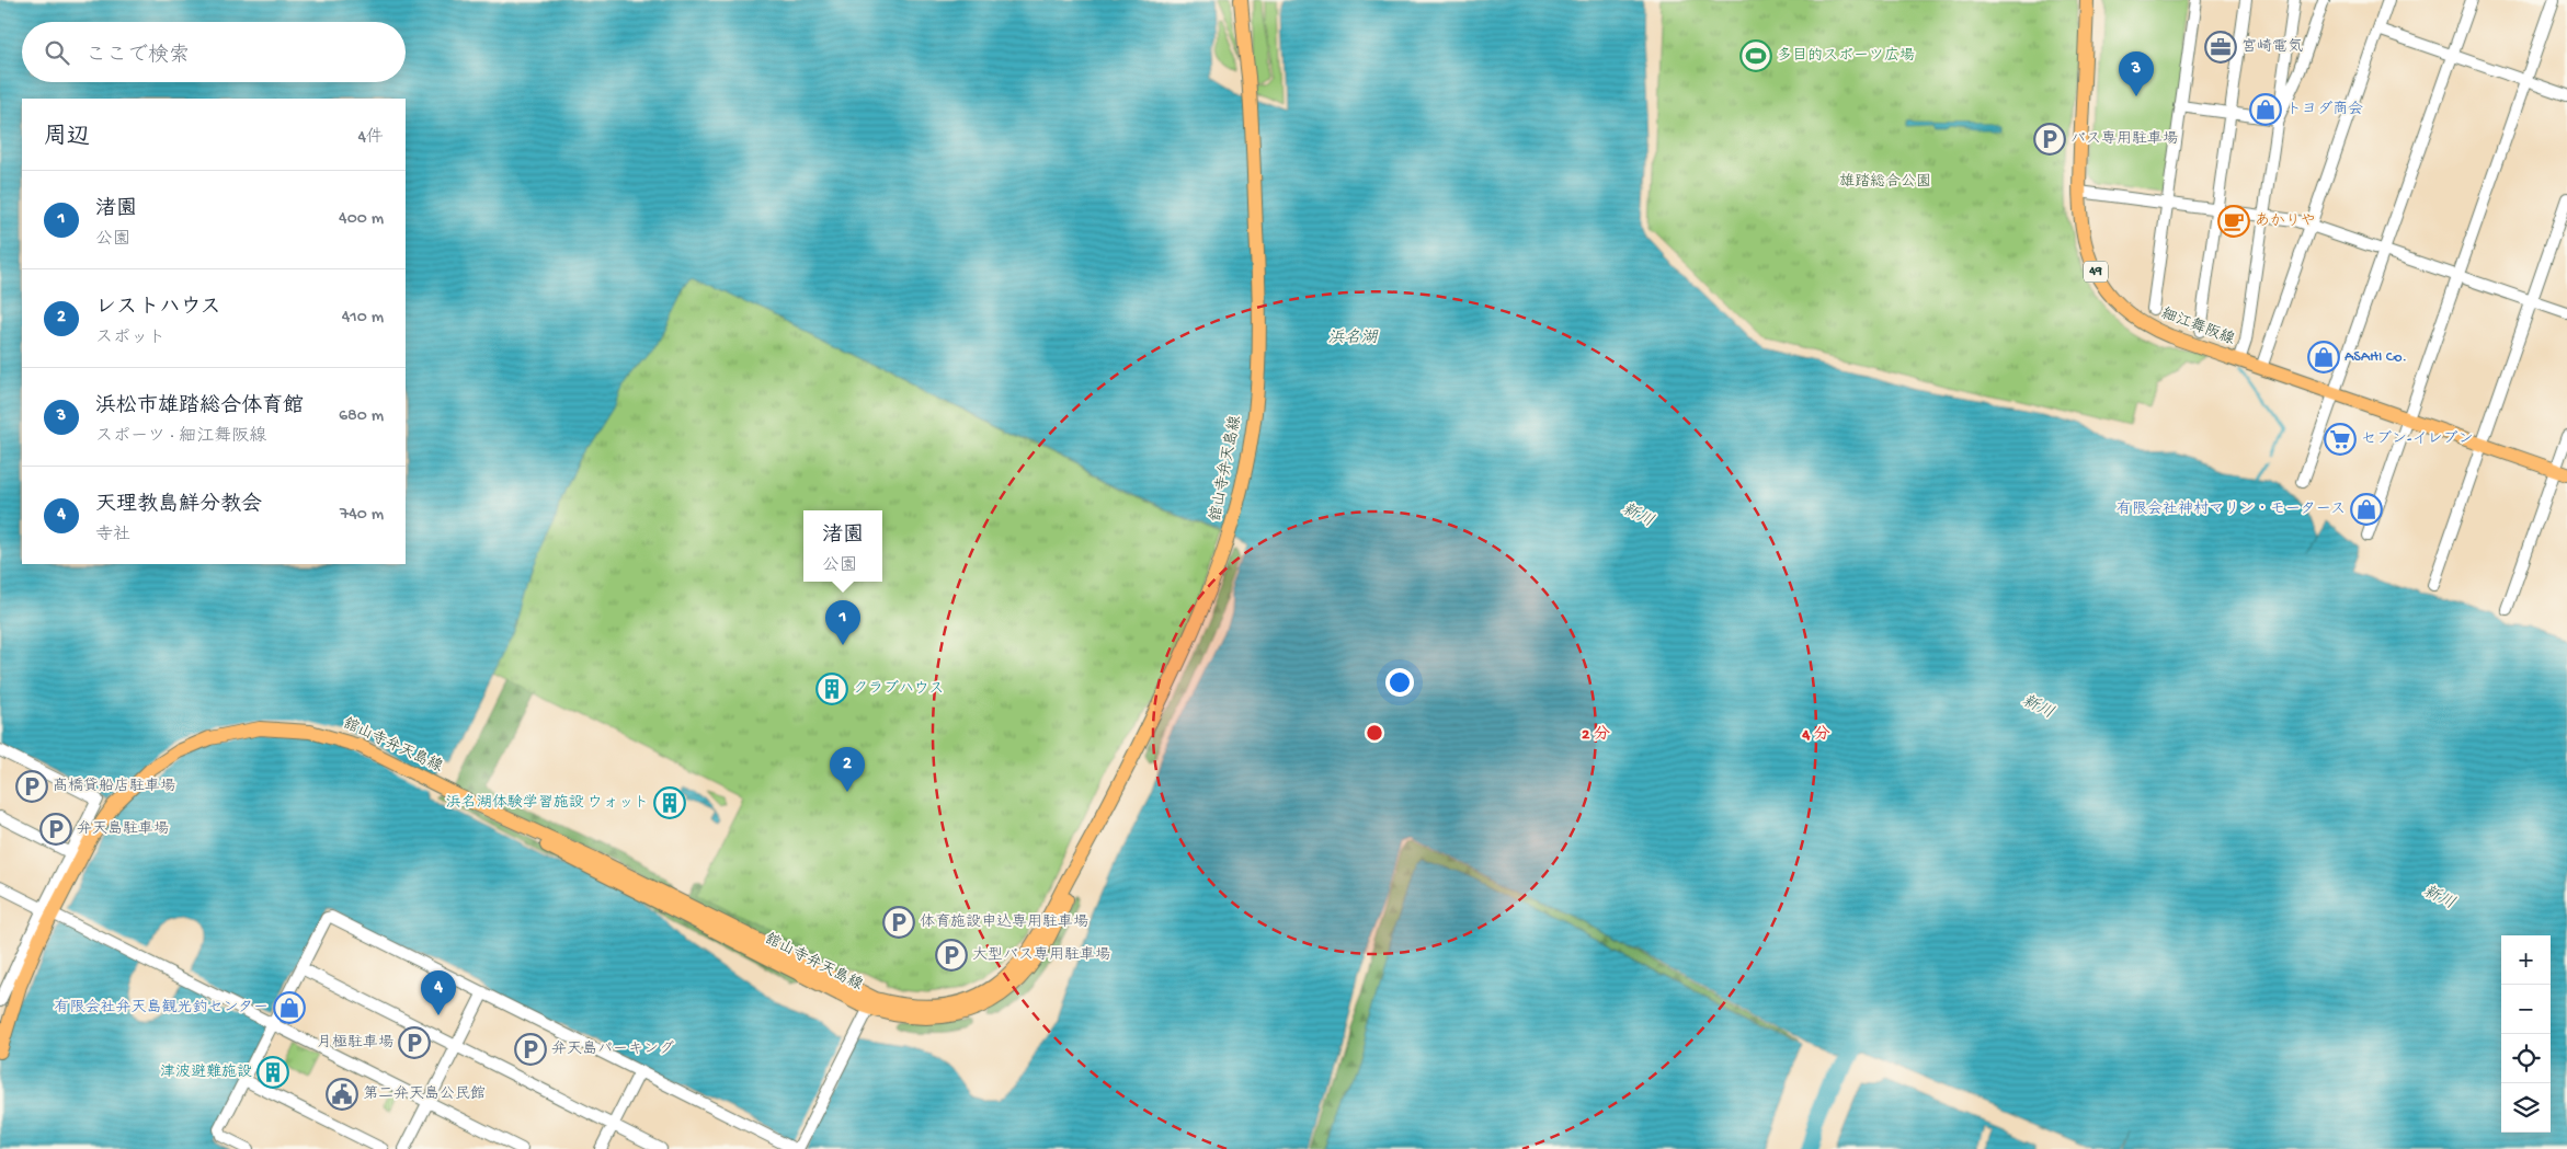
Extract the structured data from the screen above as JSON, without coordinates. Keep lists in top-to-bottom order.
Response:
{
  "streets": {
    "main road": ["49", "細江舞阪線", "舘山寺弁天島線"]
  },
  "water": ["浜名湖", "新川"],
  "parks": ["雄踏総合公園"],
  "places": {
    "office": ["宮崎電気"],
    "sports": ["多目的スポーツ広場"],
    "shop": [
      "トヨダ商会",
      "ASAHI Co.",
      "有限会社神村マリン・モータース",
      "有限会社弁天島観光釣センター"
    ],
    "parking": [
      "バス専用駐車場",
      "髙橋貸船店駐車場",
      "弁天島駐車場",
      "体育施設申込専用駐車場",
      "大型バス専用駐車場",
      "月極駐車場",
      "弁天島パーキング"
    ],
    "cafe": ["あかりや"],
    "supermarket": ["セブン-イレブン"],
    "building": ["クラブハウス", "浜名湖体験学習施設 ウォット", "津波避難施設"],
    "public building": ["第二弁天島公民館"]
  },
  "page": {
    "search": "ここで検索",
    "pins": [
      "3",
      "1",
      "2",
      "4"
    ],
    "heading": ["周辺", "4件"],
    "list": [
      {
        "mark": "1",
        "name": "渚園",
        "note": "公園",
        "value": "400 m"
      },
      {
        "mark": "2",
        "name": "レストハウス",
        "note": "スポット",
        "value": "410 m"
      },
      {
        "mark": "3",
        "name": "浜松市雄踏総合体育館",
        "note": "スポーツ · 細江舞阪線",
        "value": "680 m"
      },
      {
        "mark": "4",
        "name": "天理教島鮮分教会",
        "note": "寺社",
        "value": "740 m"
      }
    ],
    "popup": ["渚園", "公園"],
    "map_buttons": ["+", "−"]
  },
  "rings": ["2 分", "4 分"]
}
